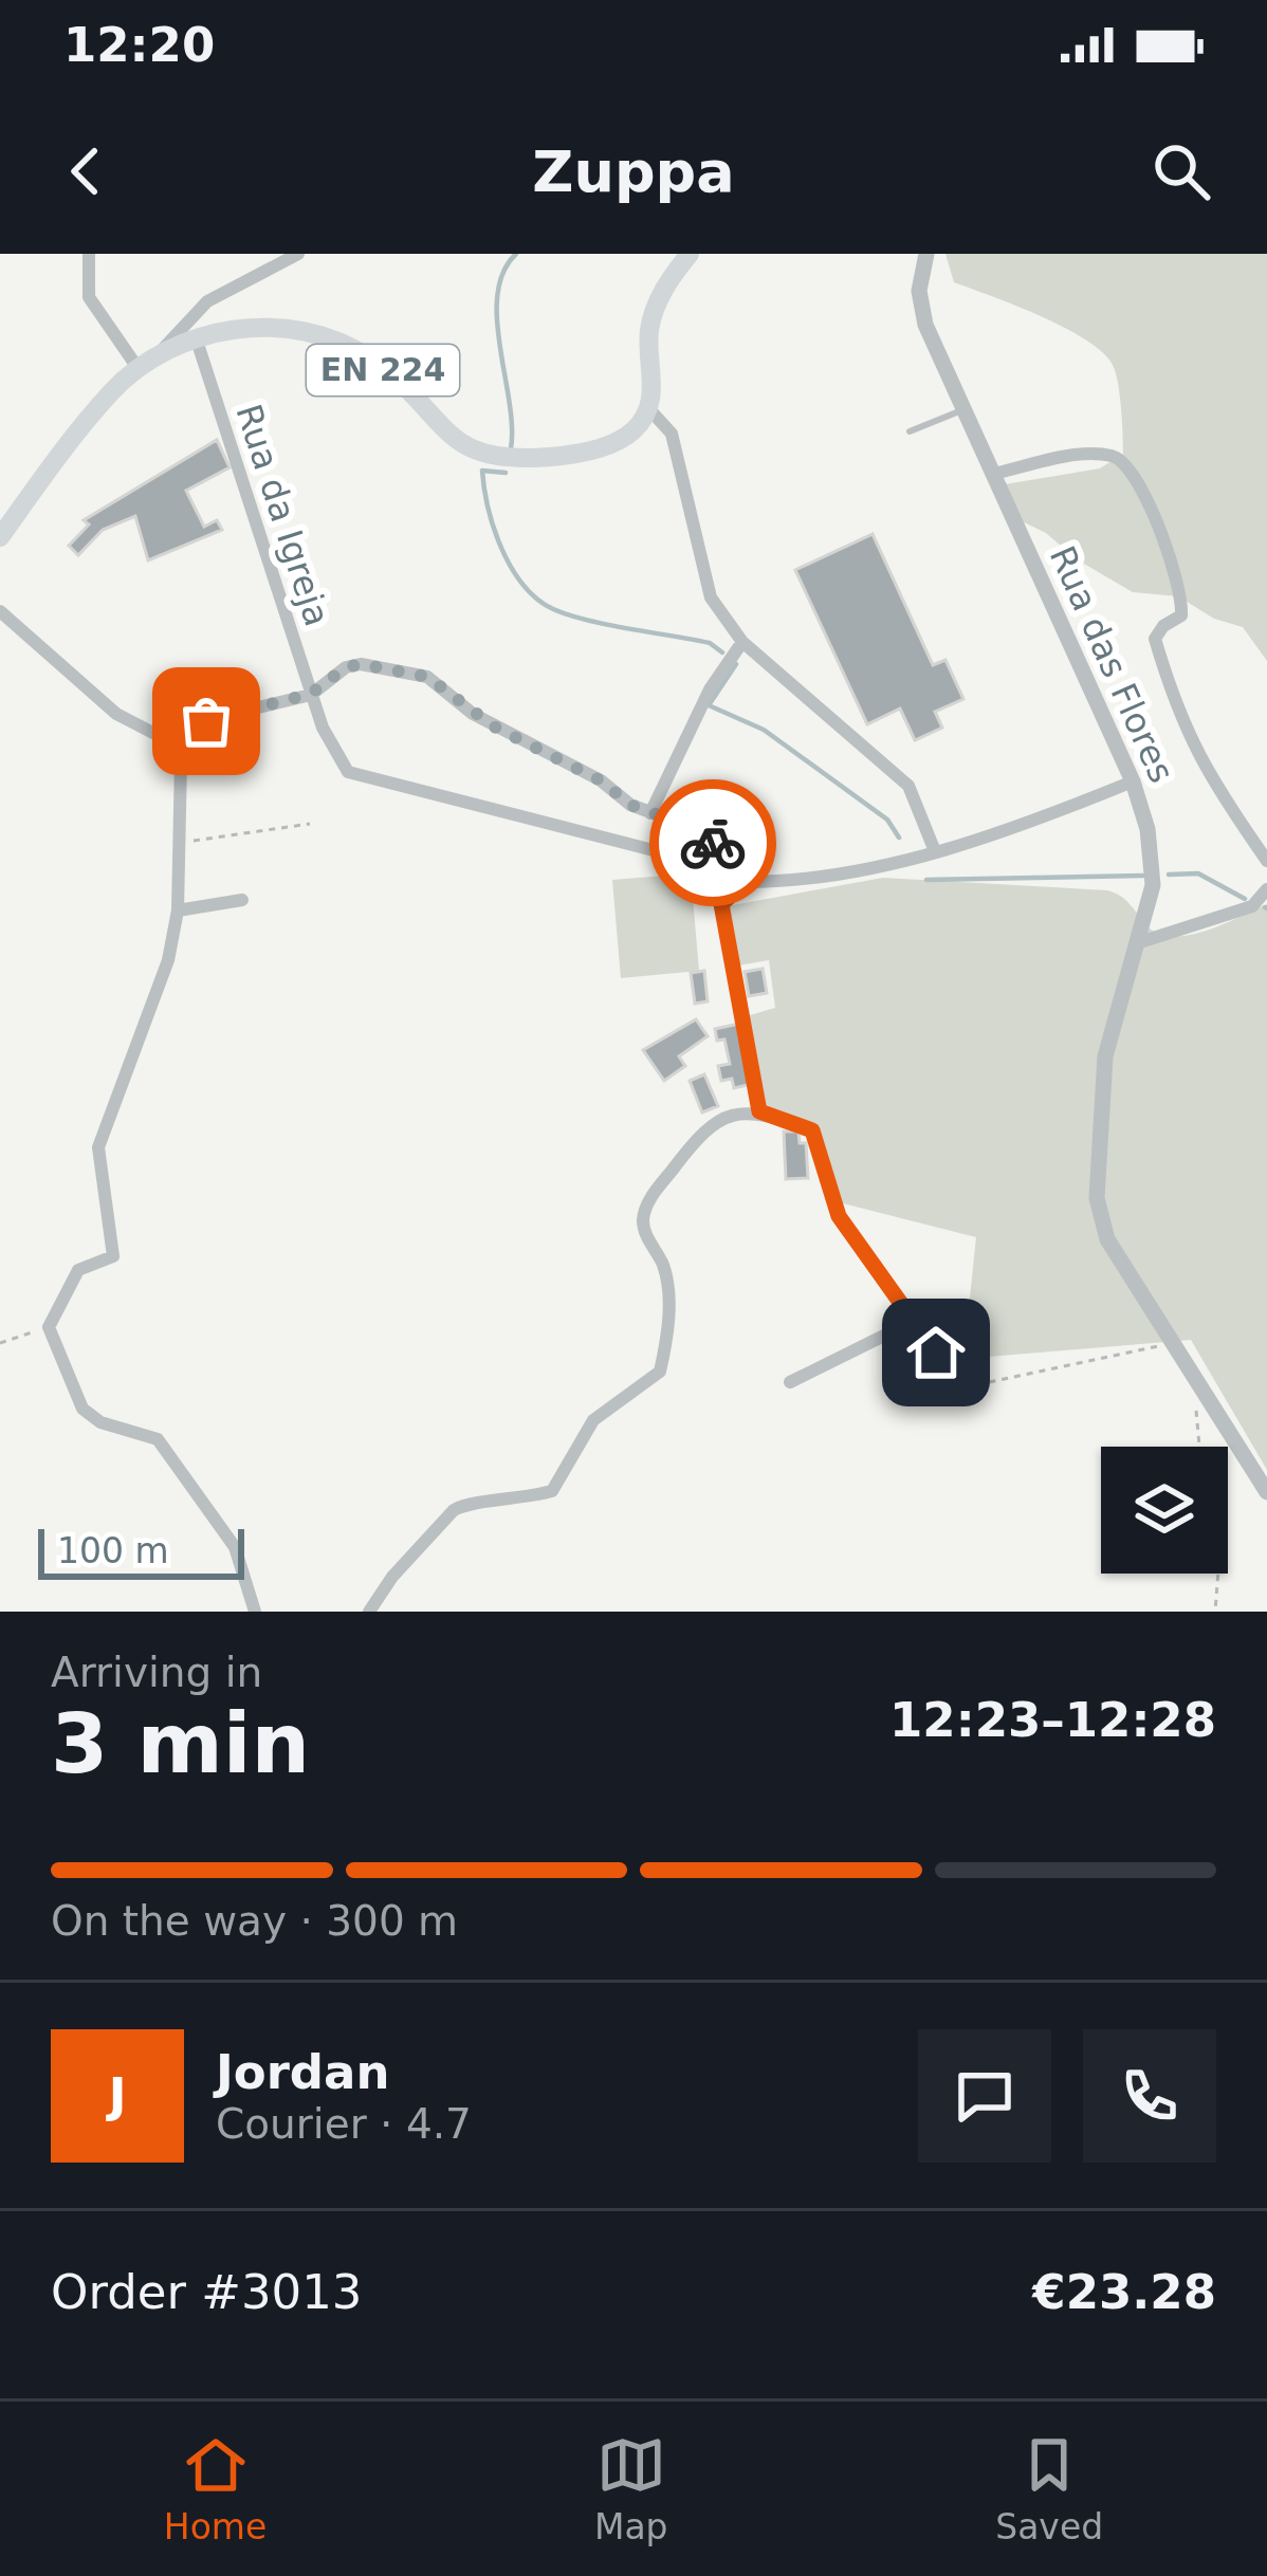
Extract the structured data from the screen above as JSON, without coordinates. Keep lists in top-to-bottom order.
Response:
{
  "streets": {
    "main road": ["EN 224"],
    "street": ["Rua da Igreja", "Rua das Flores"]
  },
  "crossings": [
    ["EN 224", "Rua da Igreja"]
  ],
  "scale_bar": "100 m",
  "page": {
    "status": "12:20",
    "header": "Zuppa",
    "scale": "100 m",
    "heading": ["3 min", "Arriving in", "12:23–12:28"],
    "panel": [
      "Jordan",
      "Courier · 4.7",
      "Order #3013",
      "€23.28"
    ],
    "bar": "On the way · 300 m",
    "round": "J",
    "tabs": ["Home", "Map", "Saved"]
  }
}
